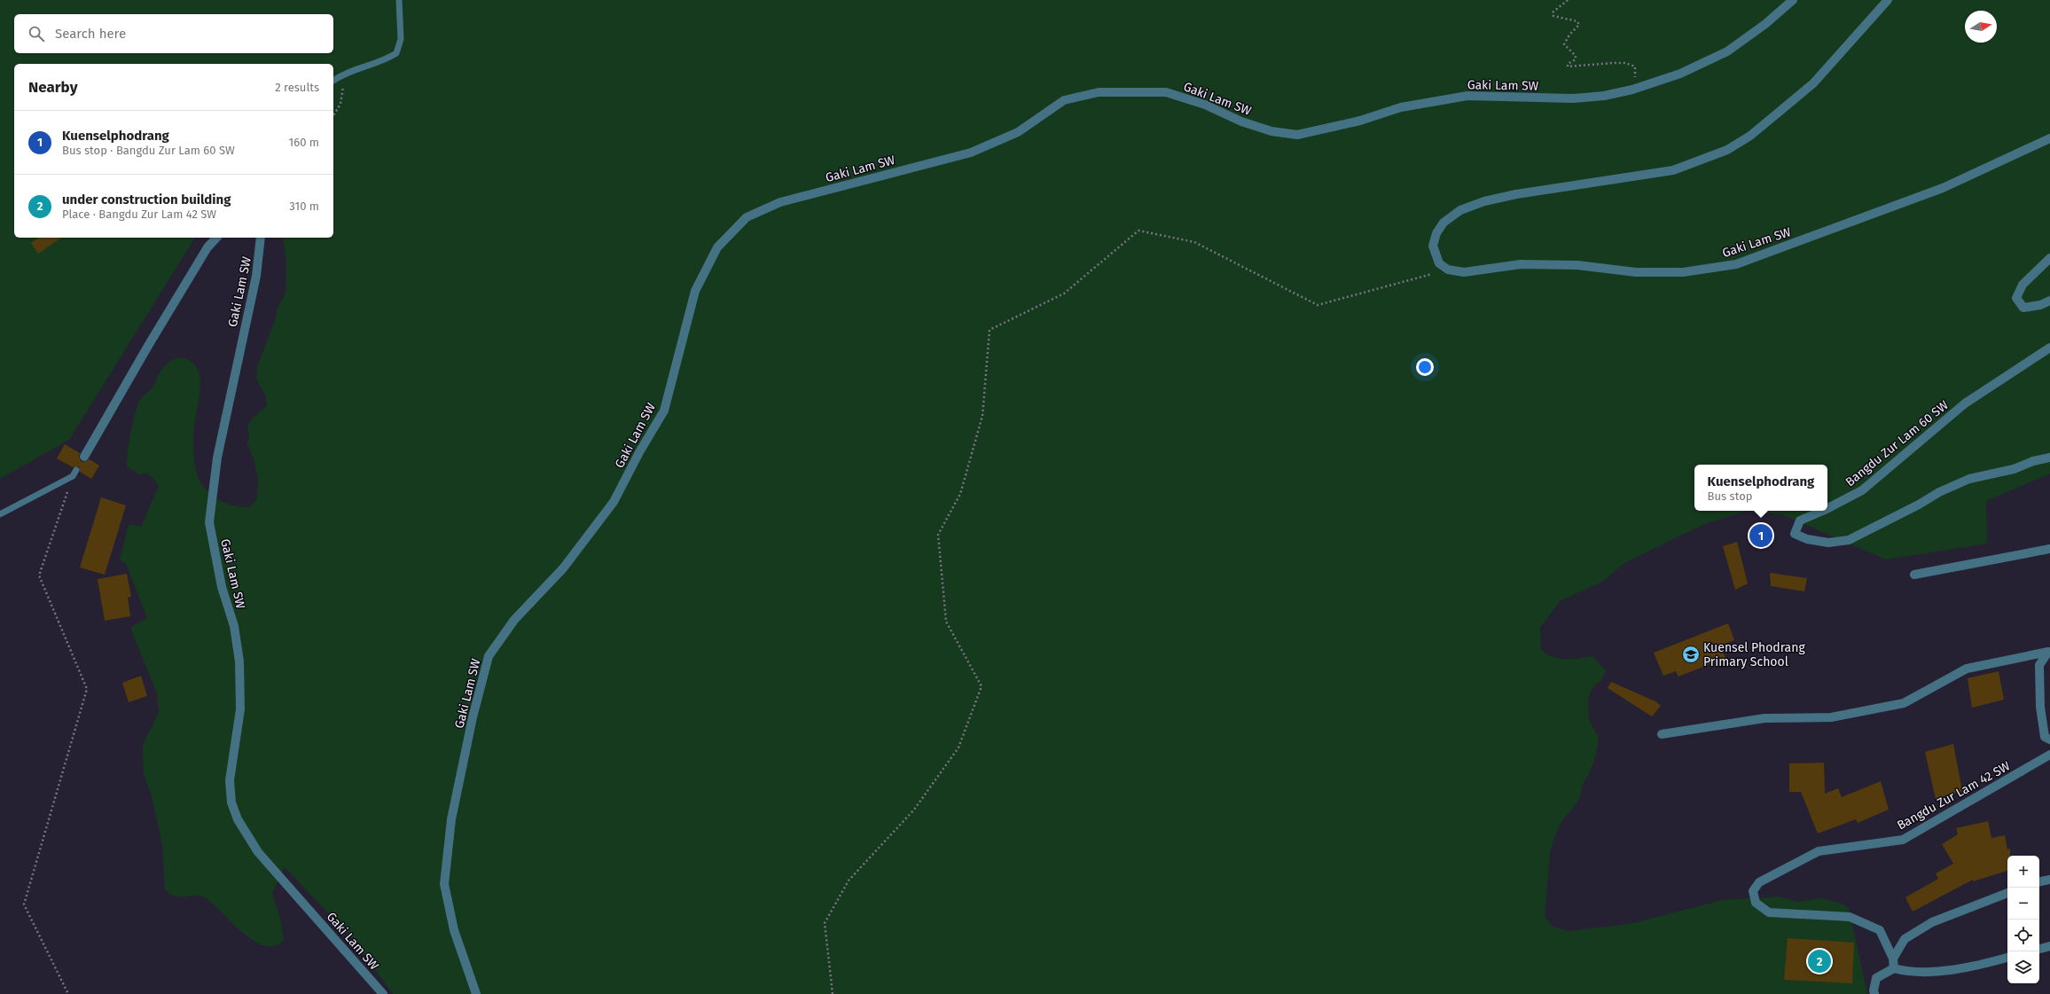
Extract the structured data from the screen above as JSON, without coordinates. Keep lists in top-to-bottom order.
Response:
{
  "streets": {
    "street": ["Gaki Lam SW", "Bangdu Zur Lam 60 SW", "Bangdu Zur Lam 42 SW"]
  },
  "places": {
    "school or university": ["Kuensel Phodrang Primary School"]
  },
  "north": "right",
  "page": {
    "search": "Search here",
    "heading": ["Nearby", "2 results"],
    "list": [
      {
        "mark": "1",
        "name": "Kuenselphodrang",
        "note": "Bus stop · Bangdu Zur Lam 60 SW",
        "value": "160 m"
      },
      {
        "mark": "2",
        "name": "under construction building",
        "note": "Place · Bangdu Zur Lam 42 SW",
        "value": "310 m"
      }
    ],
    "popup": ["Kuenselphodrang", "Bus stop"],
    "pins": ["1", "2"],
    "map_buttons": ["+", "−"]
  }
}
